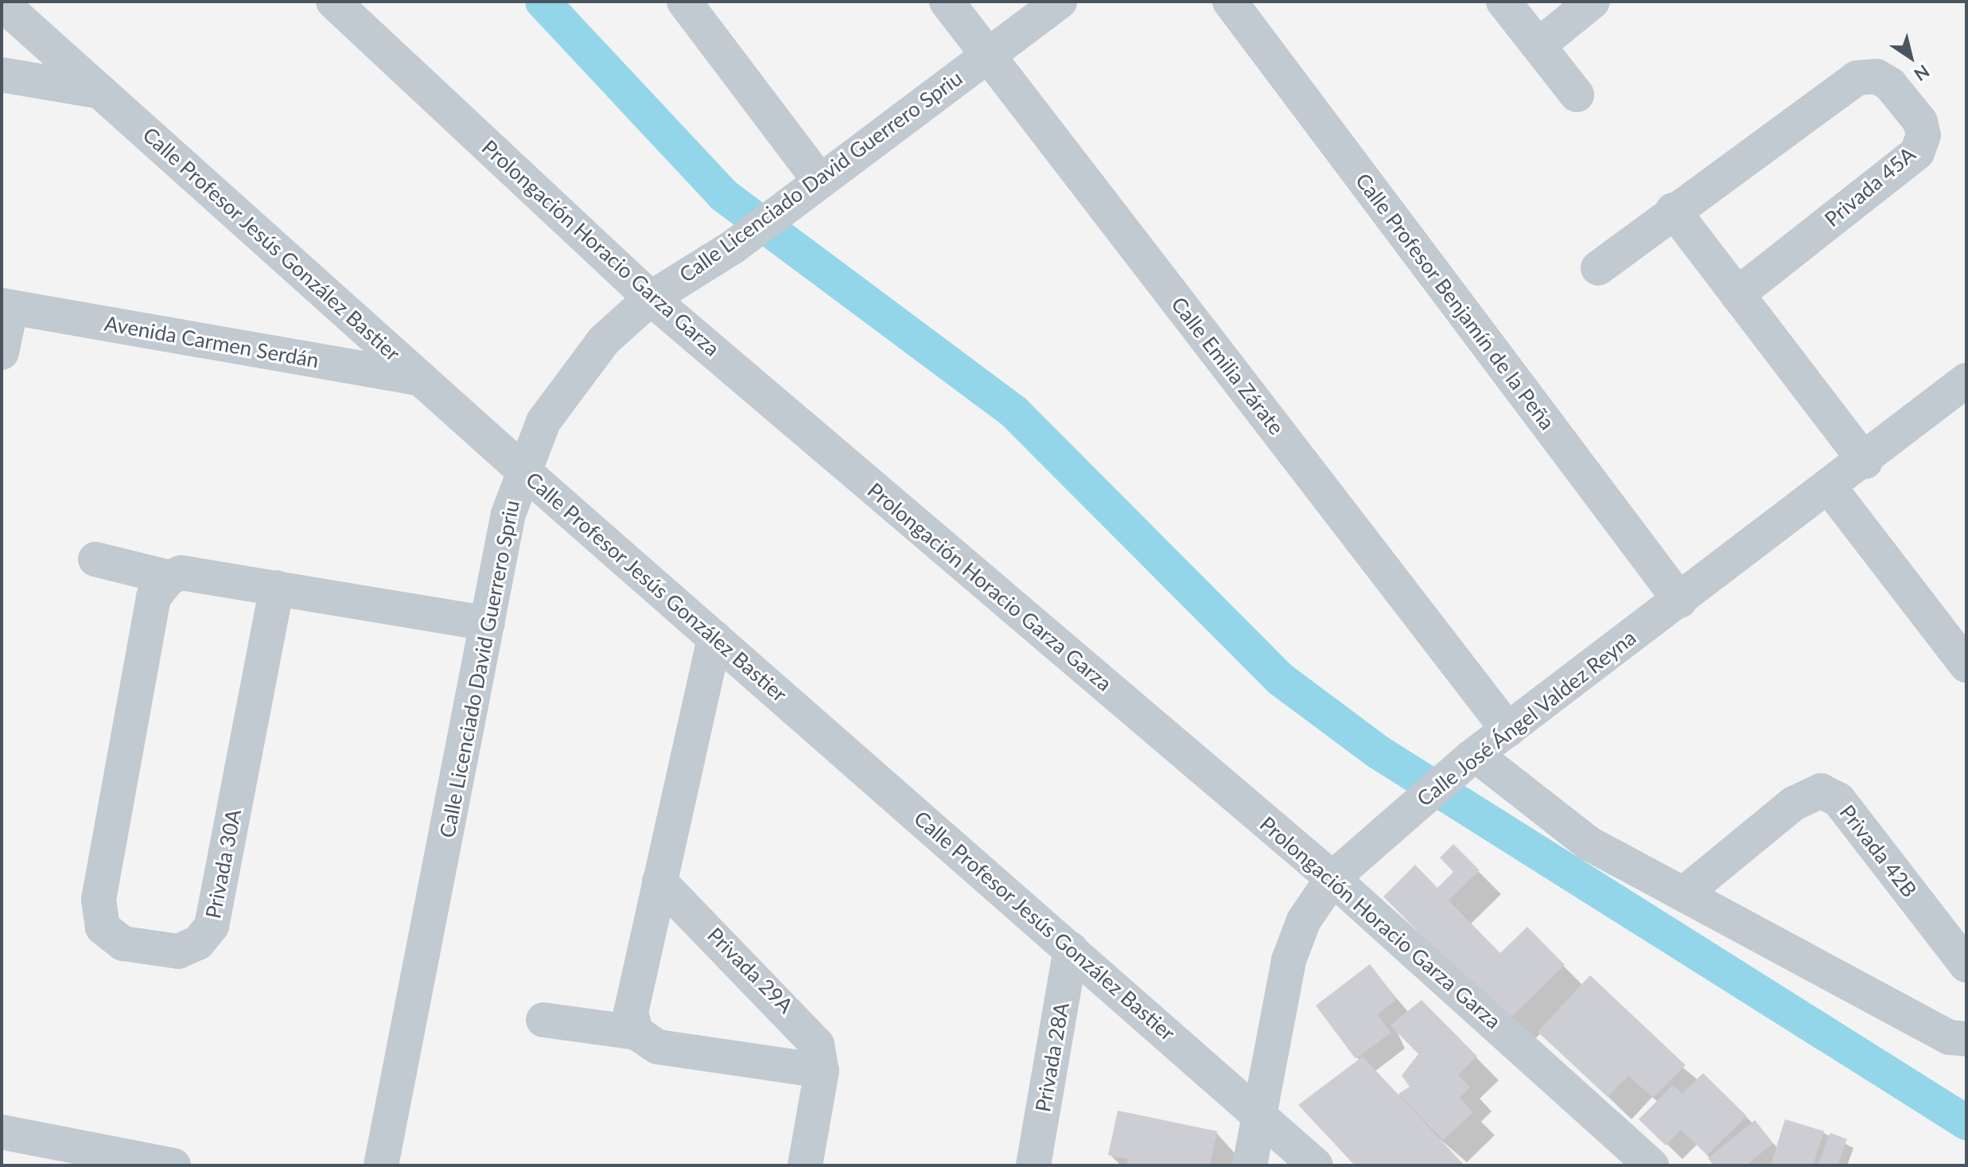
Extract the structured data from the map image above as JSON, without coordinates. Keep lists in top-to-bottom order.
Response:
{
  "streets": {
    "street": [
      "Calle Licenciado David Guerrero Spriu",
      "Privada 45A",
      "Calle Profesor Jesús González Bastier",
      "Prolongación Horacio Garza Garza",
      "Calle Profesor Benjamín de la Peña",
      "Avenida Carmen Serdán",
      "Calle Emilia Zárate",
      "Calle José Ángel Valdez Reyna",
      "Privada 42B",
      "Privada 30A",
      "Privada 29A",
      "Privada 28A"
    ]
  },
  "crossings": [
    ["Calle Licenciado David Guerrero Spriu", "Calle Profesor Jesús González Bastier"],
    ["Calle Licenciado David Guerrero Spriu", "Prolongación Horacio Garza Garza"],
    ["Calle Licenciado David Guerrero Spriu", "Calle Emilia Zárate"],
    ["Calle Profesor Jesús González Bastier", "Avenida Carmen Serdán"],
    ["Calle Profesor Jesús González Bastier", "Calle José Ángel Valdez Reyna"],
    ["Calle Profesor Jesús González Bastier", "Privada 28A"],
    ["Prolongación Horacio Garza Garza", "Calle José Ángel Valdez Reyna"],
    ["Calle Profesor Benjamín de la Peña", "Calle José Ángel Valdez Reyna"],
    ["Calle Emilia Zárate", "Calle José Ángel Valdez Reyna"]
  ],
  "north": "bottom right"
}
